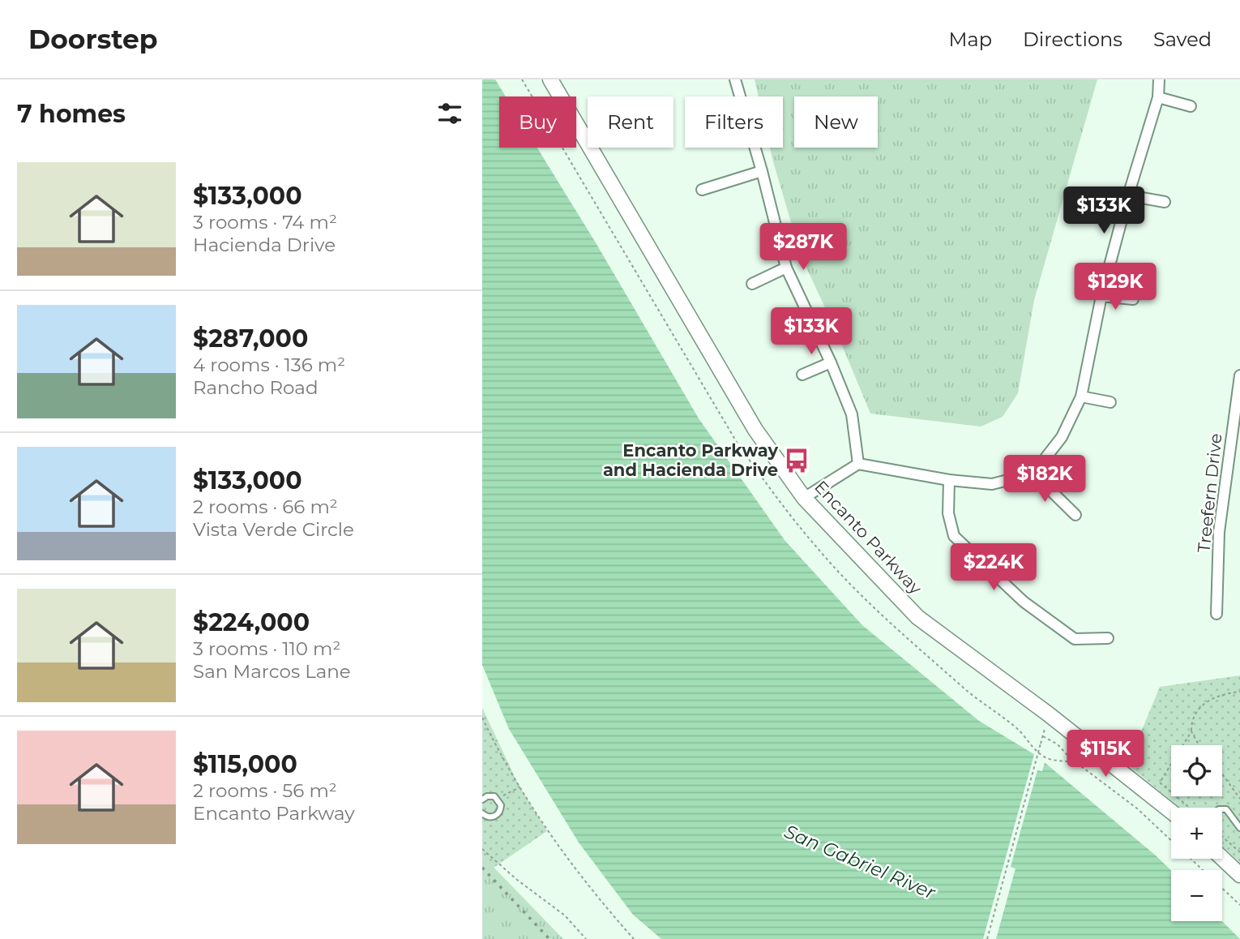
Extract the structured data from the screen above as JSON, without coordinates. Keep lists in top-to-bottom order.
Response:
{
  "streets": {
    "street": ["Treefern Drive", "Encanto Parkway"]
  },
  "water": ["San Gabriel River"],
  "places": {
    "bus stop": ["Encanto Parkway and Hacienda Drive"]
  },
  "page": {
    "header": "Doorstep",
    "nav": ["Map", "Directions", "Saved"],
    "heading": "7 homes",
    "chip": [
      "Buy",
      "Rent",
      "Filters",
      "New"
    ],
    "list": [
      {
        "name": "$133,000",
        "note": "3 rooms · 74 m² · Hacienda Drive"
      },
      {
        "name": "$287,000",
        "note": "4 rooms · 136 m² · Rancho Road"
      },
      {
        "name": "$133,000",
        "note": "2 rooms · 66 m² · Vista Verde Circle"
      },
      {
        "name": "$224,000",
        "note": "3 rooms · 110 m² · San Marcos Lane"
      },
      {
        "name": "$115,000",
        "note": "2 rooms · 56 m² · Encanto Parkway"
      }
    ],
    "price": [
      "$133K",
      "$287K",
      "$129K",
      "$133K",
      "$182K",
      "$224K",
      "$115K"
    ],
    "map_buttons": ["+", "−"]
  }
}
